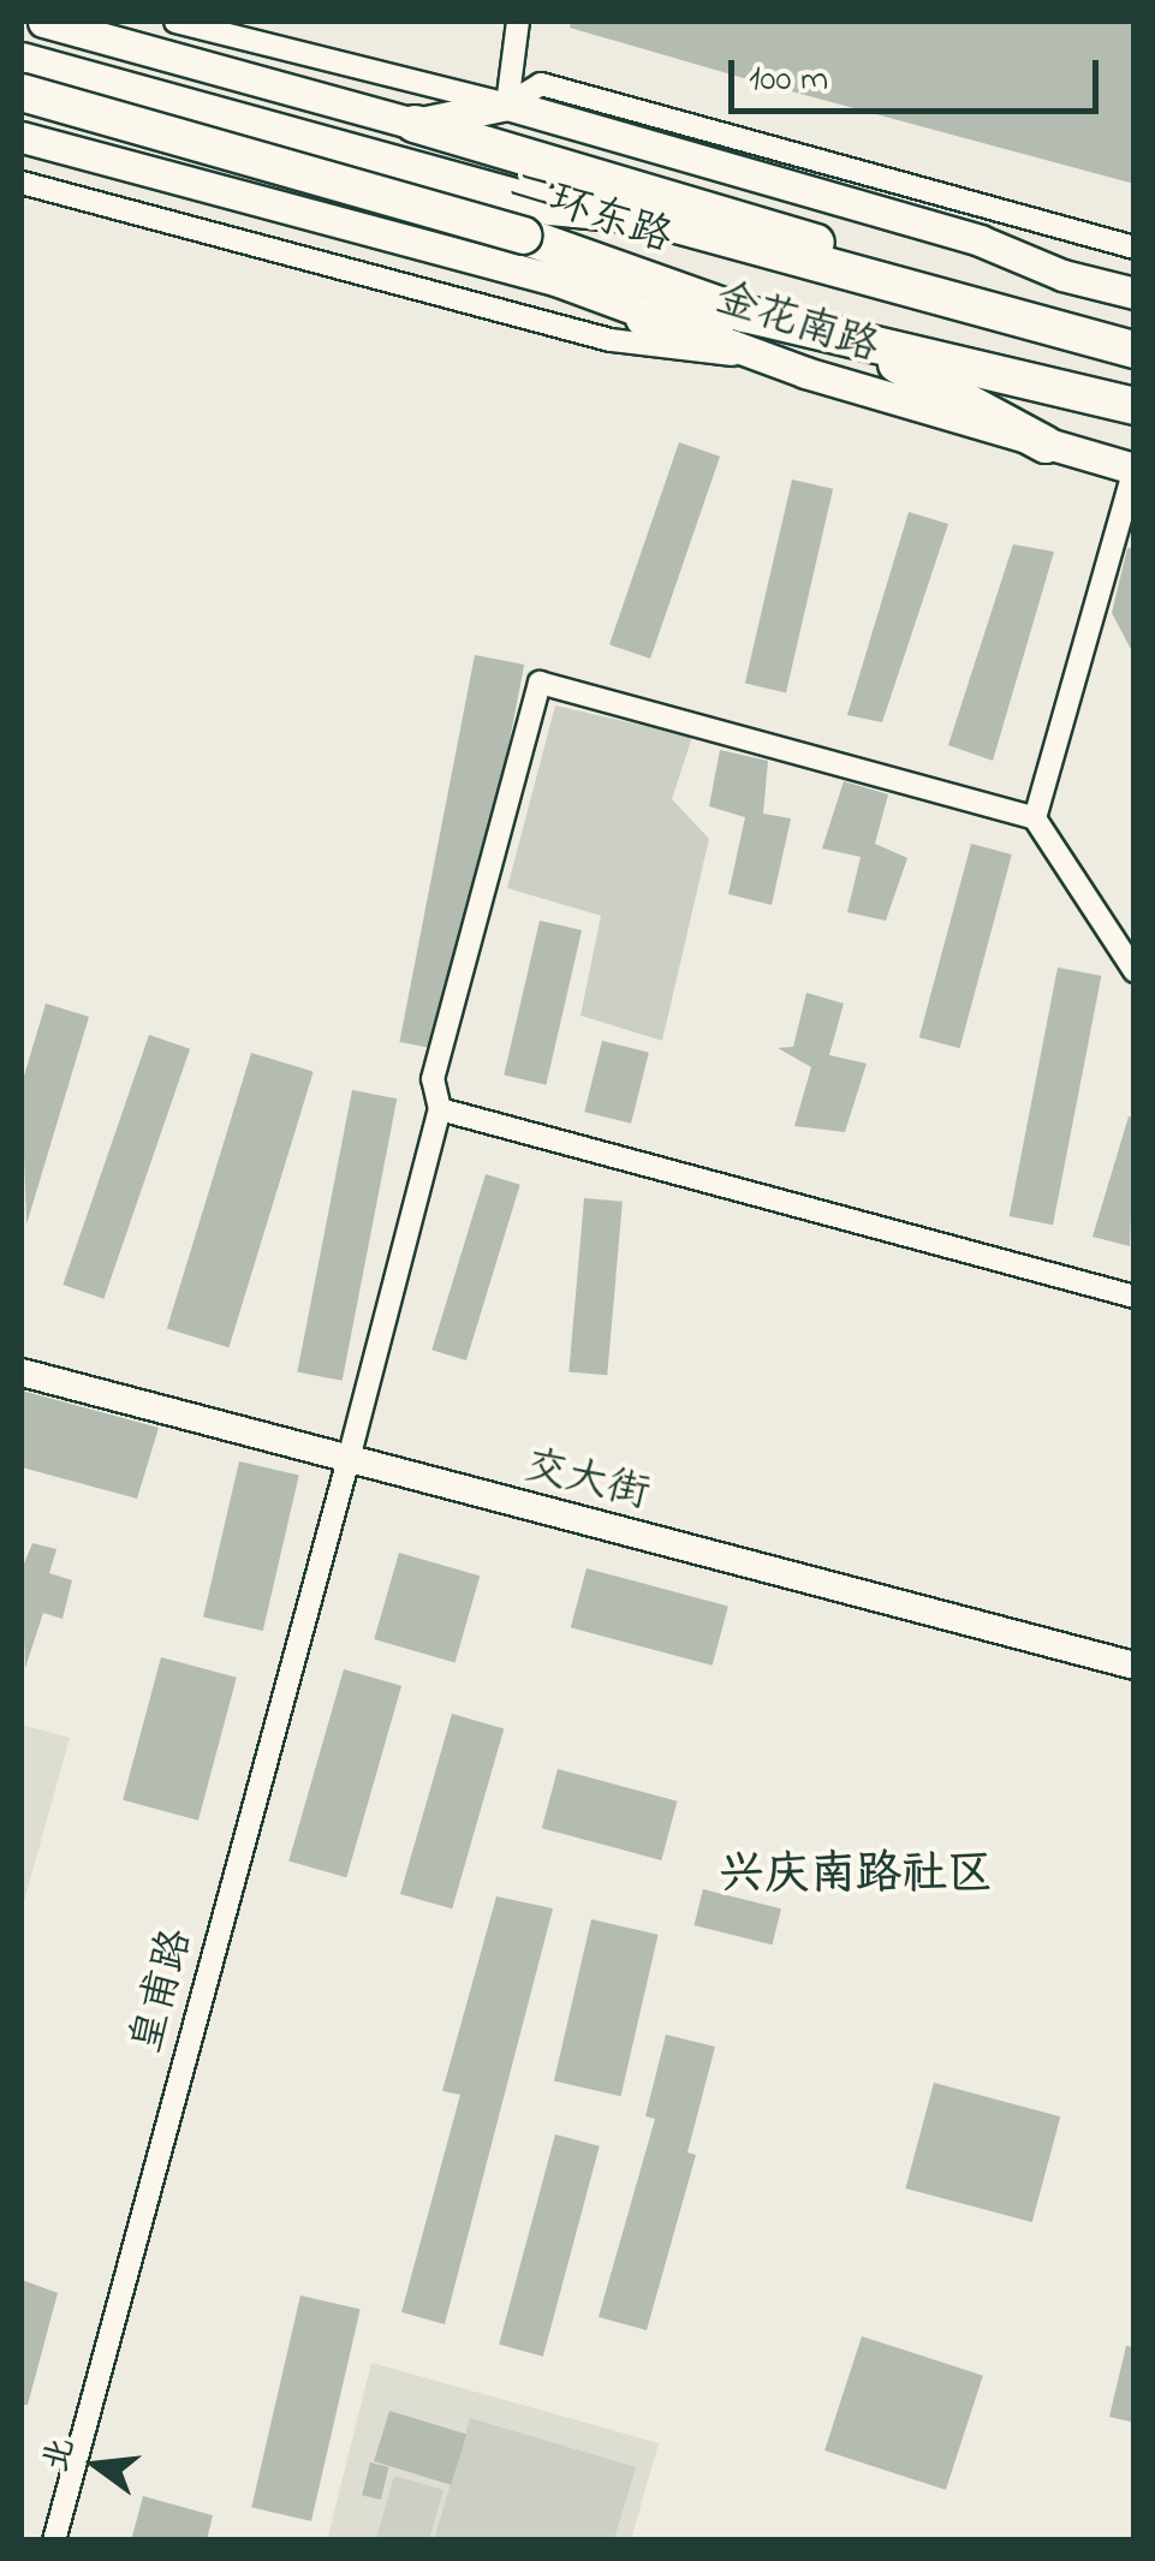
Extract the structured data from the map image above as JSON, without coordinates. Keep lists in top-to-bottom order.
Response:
{
  "streets": {
    "highway": ["二环东路"],
    "main road": ["金花南路"],
    "street": ["交大街", "皇甫路"]
  },
  "crossings": [
    ["交大街", "皇甫路"]
  ],
  "districts": ["兴庆南路社区"],
  "scale_bar": "100 m",
  "north": "left"
}
